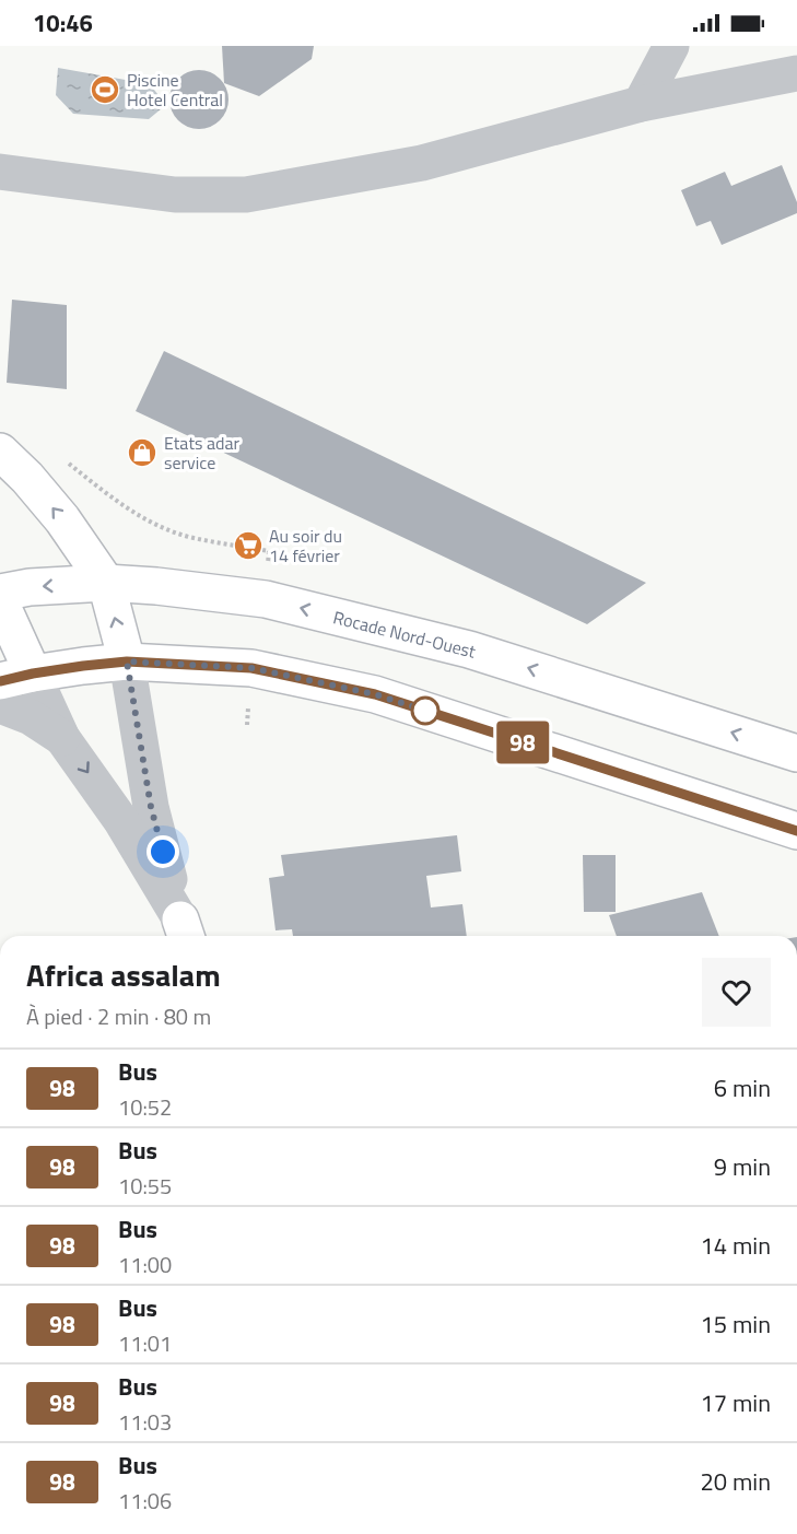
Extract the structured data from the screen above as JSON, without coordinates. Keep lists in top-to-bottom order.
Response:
{
  "streets": {
    "main road": ["Rocade Nord-Ouest"]
  },
  "places": {
    "sports": ["Piscine Hotel Central"],
    "shop": ["Etats adar service"],
    "supermarket": ["Au soir du 14 février"]
  },
  "lines": ["bus line 98"],
  "page": {
    "status": "10:46",
    "on_map": "98",
    "heading": ["Africa assalam", "À pied · 2 min · 80 m"],
    "list": [
      {
        "mark": "98",
        "name": "Bus",
        "note": "10:52",
        "value": "6 min"
      },
      {
        "mark": "98",
        "name": "Bus",
        "note": "10:55",
        "value": "9 min"
      },
      {
        "mark": "98",
        "name": "Bus",
        "note": "11:00",
        "value": "14 min"
      },
      {
        "mark": "98",
        "name": "Bus",
        "note": "11:01",
        "value": "15 min"
      },
      {
        "mark": "98",
        "name": "Bus",
        "note": "11:03",
        "value": "17 min"
      },
      {
        "mark": "98",
        "name": "Bus",
        "note": "11:06",
        "value": "20 min"
      }
    ]
  }
}
